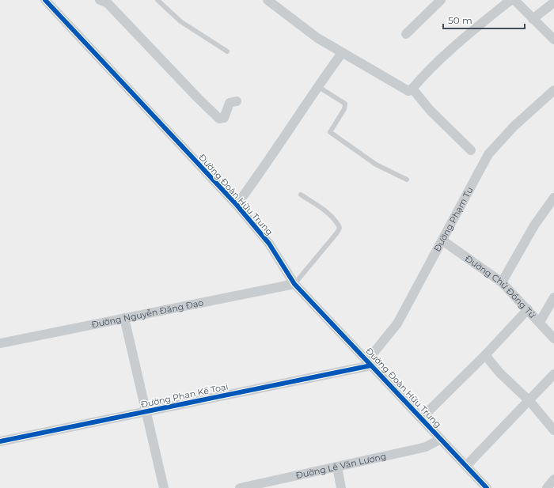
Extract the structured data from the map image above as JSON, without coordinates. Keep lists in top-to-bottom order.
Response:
{
  "streets": {
    "street": [
      "Đường Đoàn Hữu Trung",
      "Đường Phạm Tu",
      "Đường Chử Đồng Tử",
      "Đường Nguyễn Đăng Đạo",
      "Đường Phan Kế Toại",
      "Đường Lê Văn Lương"
    ]
  },
  "crossings": [
    ["Đường Đoàn Hữu Trung", "Đường Phạm Tu"],
    ["Đường Đoàn Hữu Trung", "Đường Nguyễn Đăng Đạo"],
    ["Đường Đoàn Hữu Trung", "Đường Phan Kế Toại"],
    ["Đường Đoàn Hữu Trung", "Đường Lê Văn Lương"],
    ["Đường Phạm Tu", "Đường Chử Đồng Tử"],
    ["Đường Phạm Tu", "Đường Phan Kế Toại"]
  ],
  "scale_bar": "50 m"
}
